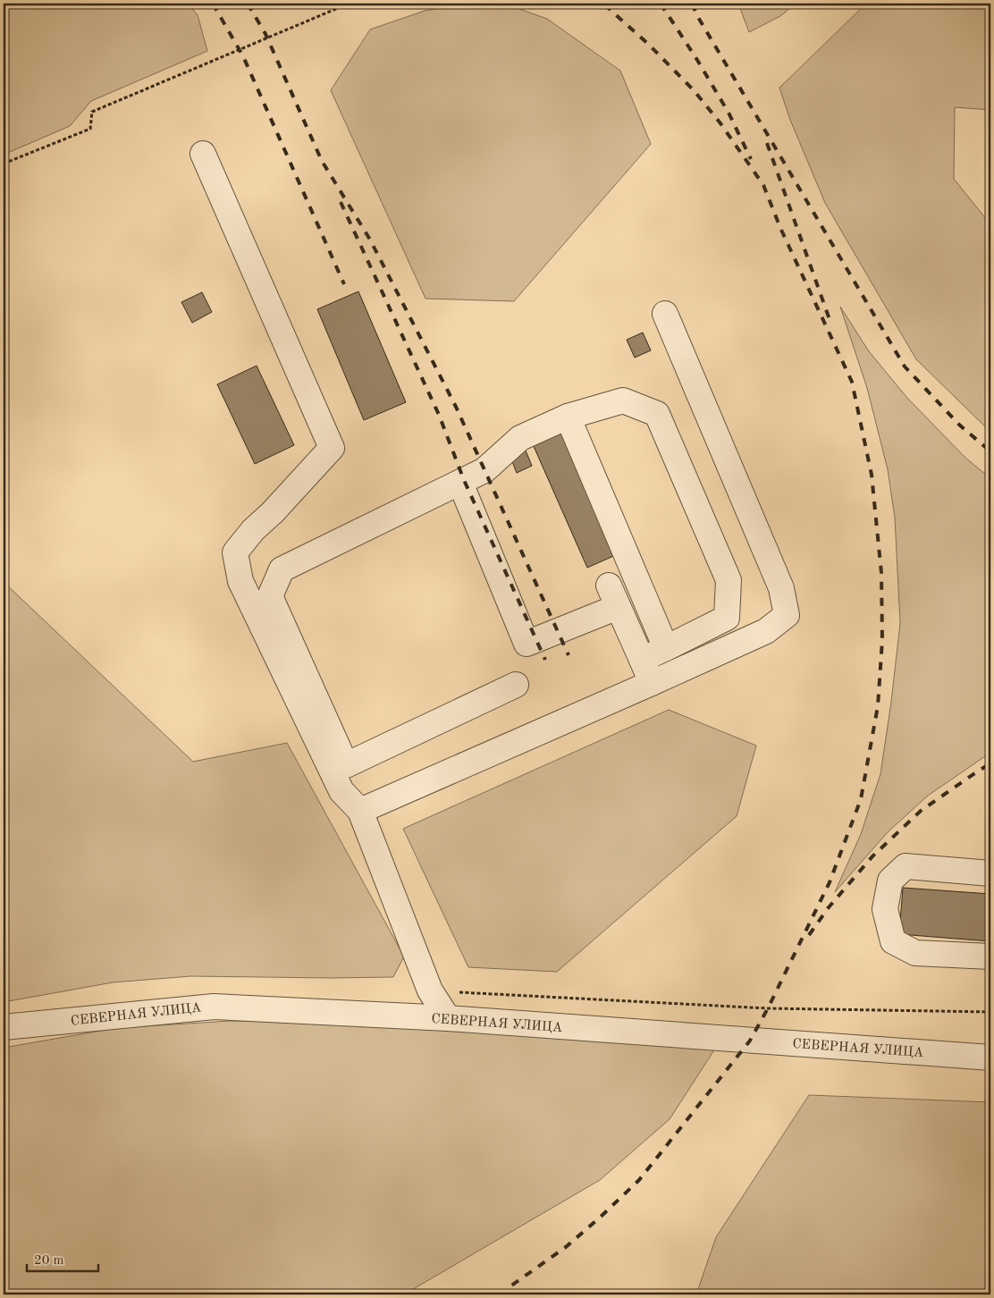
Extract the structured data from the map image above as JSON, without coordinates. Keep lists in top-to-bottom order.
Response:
{
  "streets": {
    "street": ["СЕВЕРНАЯ УЛИЦА"]
  },
  "scale_bar": "20 m"
}
